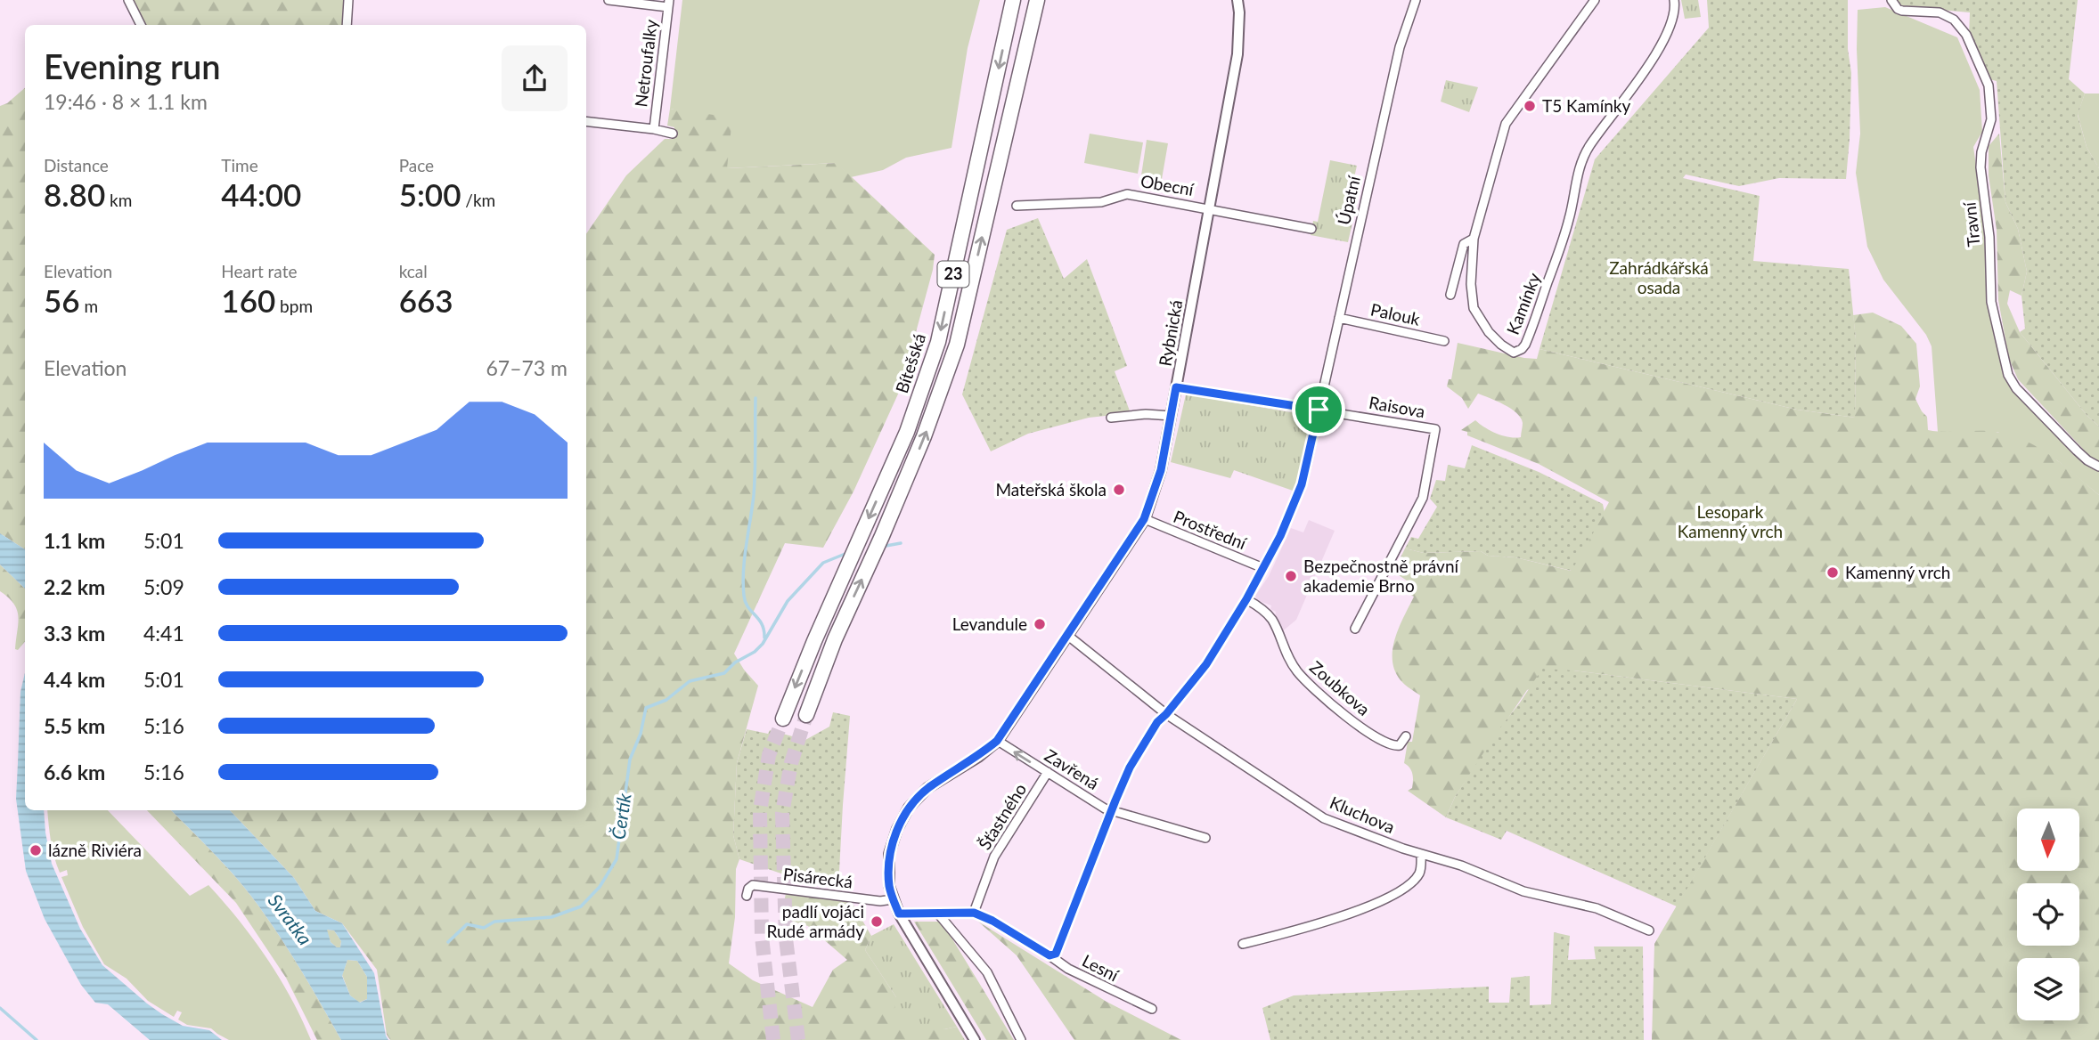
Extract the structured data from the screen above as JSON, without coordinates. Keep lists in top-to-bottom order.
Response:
{
  "streets": {
    "highway": ["23", "Bítešská"],
    "street": [
      "Netroufalky",
      "Obecní",
      "Úpatní",
      "Travní",
      "Kamínky",
      "Palouk",
      "Rybnická",
      "Raisova",
      "Prostřední",
      "Zoubkova",
      "Zavřená",
      "Kluchova",
      "Šťastného",
      "Pisárecká",
      "Lesní"
    ]
  },
  "crossings": [
    ["Obecní", "Rybnická"],
    ["Úpatní", "Palouk"],
    ["Úpatní", "Raisova"],
    ["Rybnická", "Raisova"],
    ["Rybnická", "Prostřední"],
    ["Rybnická", "Zavřená"],
    ["Rybnická", "Kluchova"],
    ["Rybnická", "Pisárecká"],
    ["Rybnická", "Lesní"],
    ["Zavřená", "Šťastného"],
    ["Šťastného", "Lesní"]
  ],
  "water": ["Čertík", "Svratka"],
  "parks": ["Zahrádkářská osada", "Lesopark Kamenný vrch"],
  "places": [
    "T5 Kamínky",
    "Mateřská škola",
    "Kamenný vrch",
    "Bezpečnostně právní akademie Brno",
    "Levandule",
    "lázně Riviéra",
    "padlí vojáci Rudé armády"
  ],
  "north": "bottom",
  "page": {
    "heading": ["Evening run", "19:46 · 8 × 1.1 km"],
    "stats": [
      ["Distance", "8.80 km"],
      ["Time", "44:00"],
      ["Pace", "5:00 /km"],
      ["Elevation", "56 m"],
      ["Heart rate", "160 bpm"],
      ["kcal", "663"]
    ],
    "chart": ["Elevation", "67–73 m"],
    "list": [
      {
        "name": "1.1 km",
        "note": "5:01"
      },
      {
        "name": "2.2 km",
        "note": "5:09"
      },
      {
        "name": "3.3 km",
        "note": "4:41"
      },
      {
        "name": "4.4 km",
        "note": "5:01"
      },
      {
        "name": "5.5 km",
        "note": "5:16"
      },
      {
        "name": "6.6 km",
        "note": "5:16"
      }
    ]
  }
}
